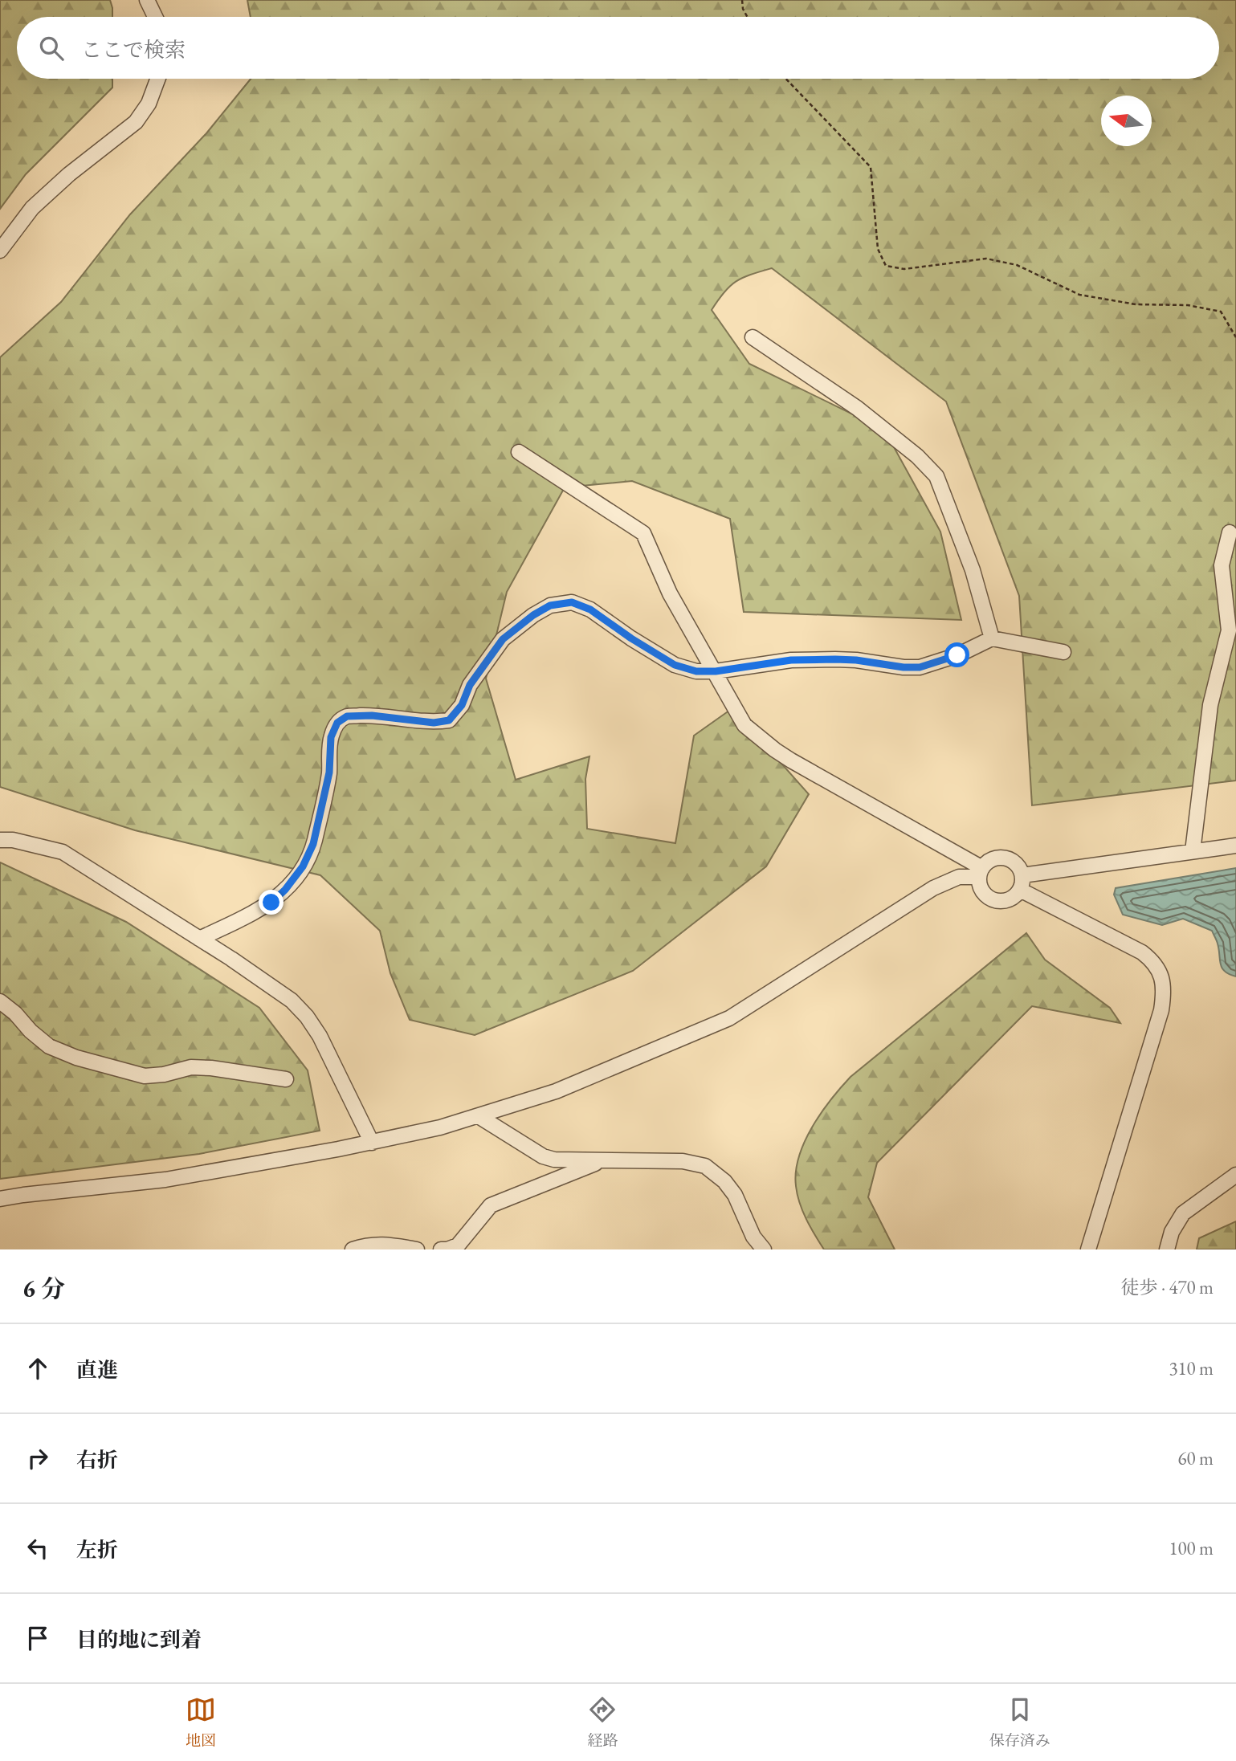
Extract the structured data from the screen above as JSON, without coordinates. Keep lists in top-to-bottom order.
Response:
{
  "north": "left",
  "page": {
    "search": "ここで検索",
    "heading": ["6 分", "徒歩 · 470 m"],
    "list": [
      ["直進", "310 m"],
      ["右折", "60 m"],
      ["左折", "100 m"],
      "目的地に到着"
    ],
    "nav": ["地図", "経路", "保存済み"]
  }
}
